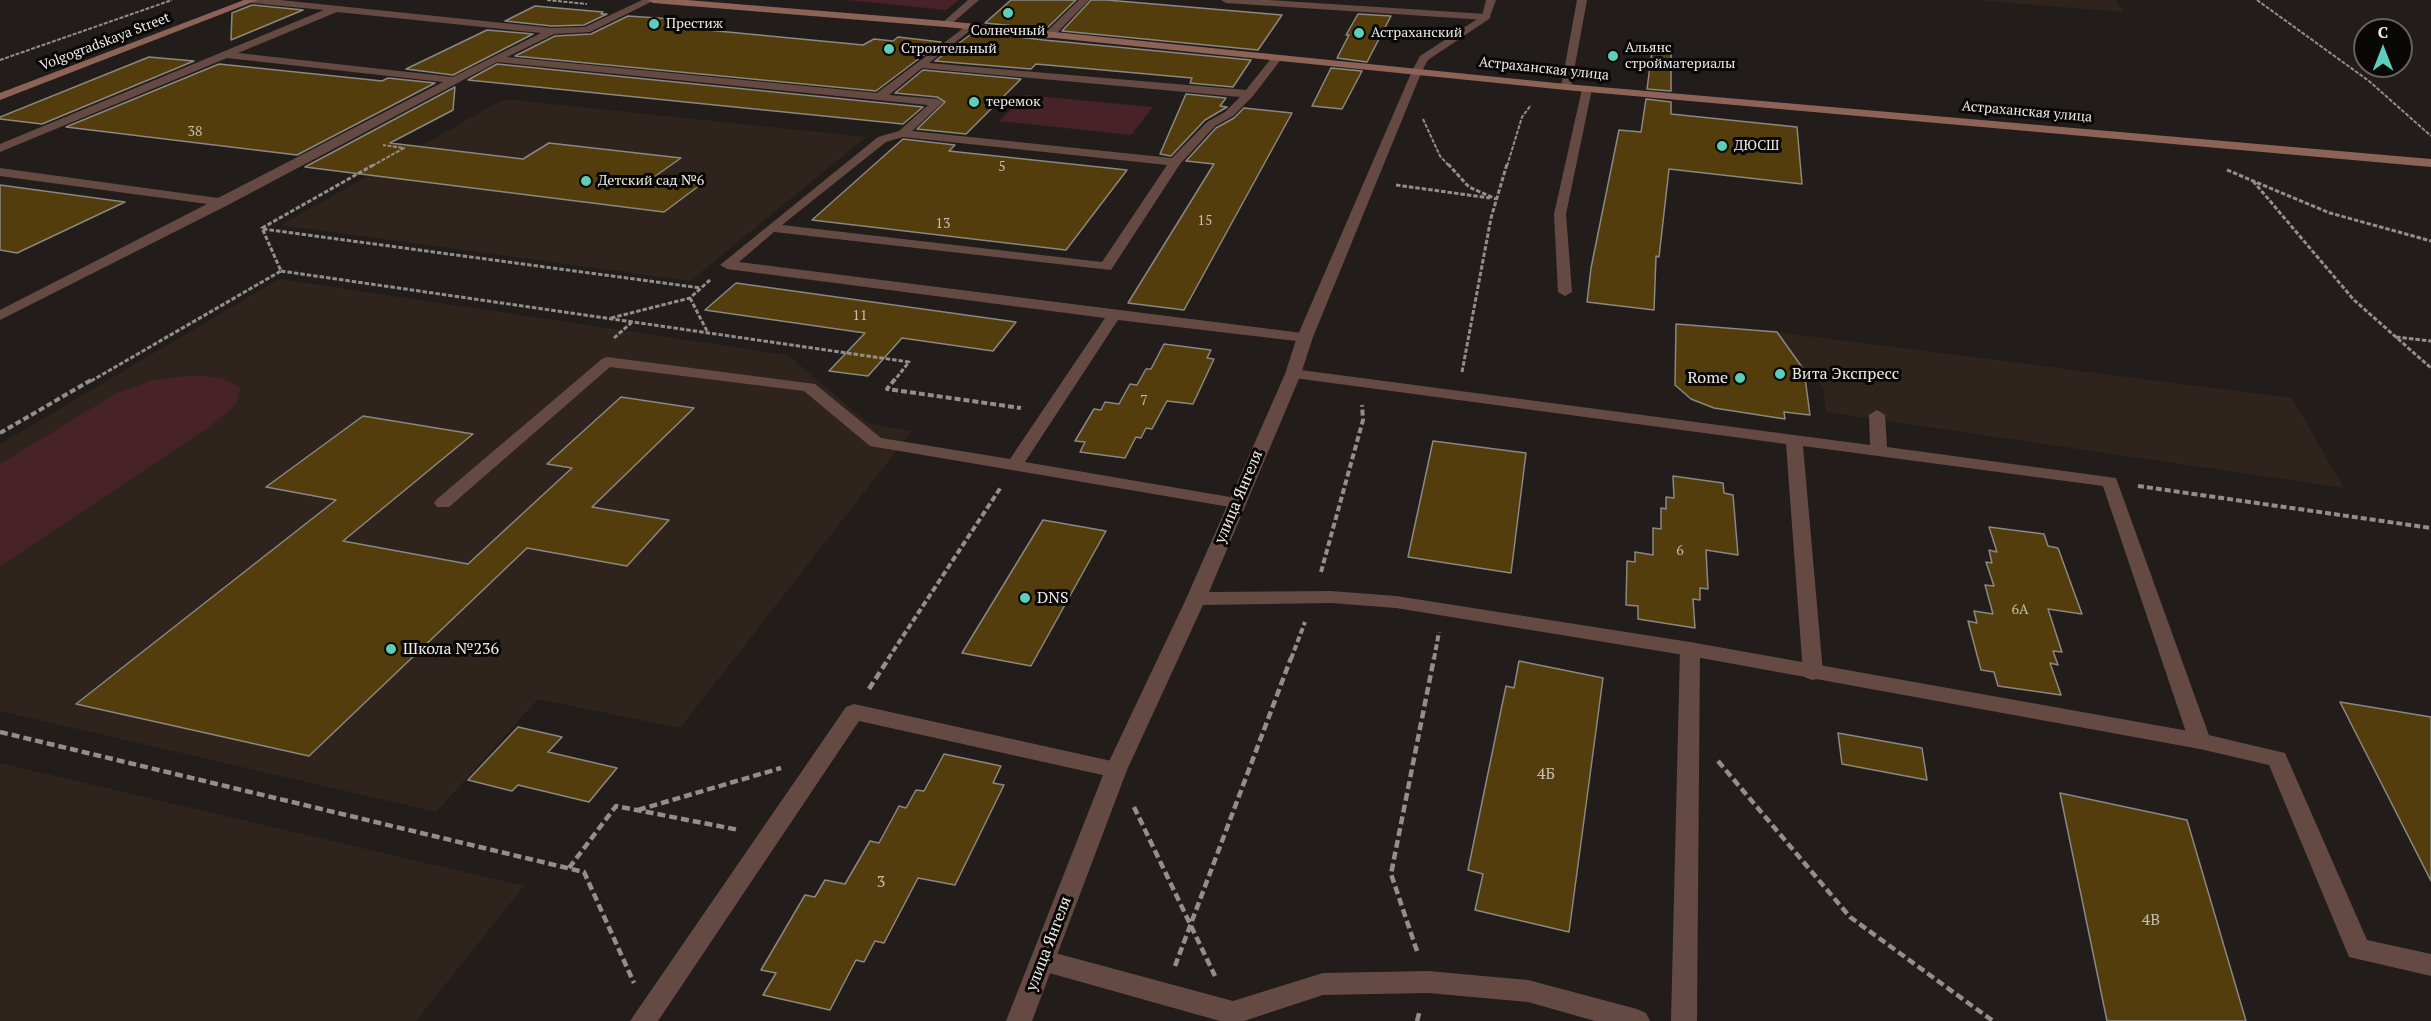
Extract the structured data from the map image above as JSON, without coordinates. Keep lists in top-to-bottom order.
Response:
{
  "streets": {
    "street": ["Volgogradskaya Street", "Астраханская улица", "улица Янгеля"]
  },
  "crossings": [
    ["Астраханская улица", "улица Янгеля"]
  ],
  "places": [
    "Солнечный",
    "Престиж",
    "Астраханский",
    "Строительный",
    "Альянс стройматериалы",
    "теремок",
    "ДЮСШ",
    "Детский сад №6",
    "Вита Экспресс",
    "Rome",
    "DNS",
    "Школа №236"
  ],
  "house_numbers": [
    "38",
    "5",
    "15",
    "13",
    "11",
    "7",
    "6",
    "6А",
    "4Б",
    "3",
    "4В"
  ],
  "north": "top"
}
